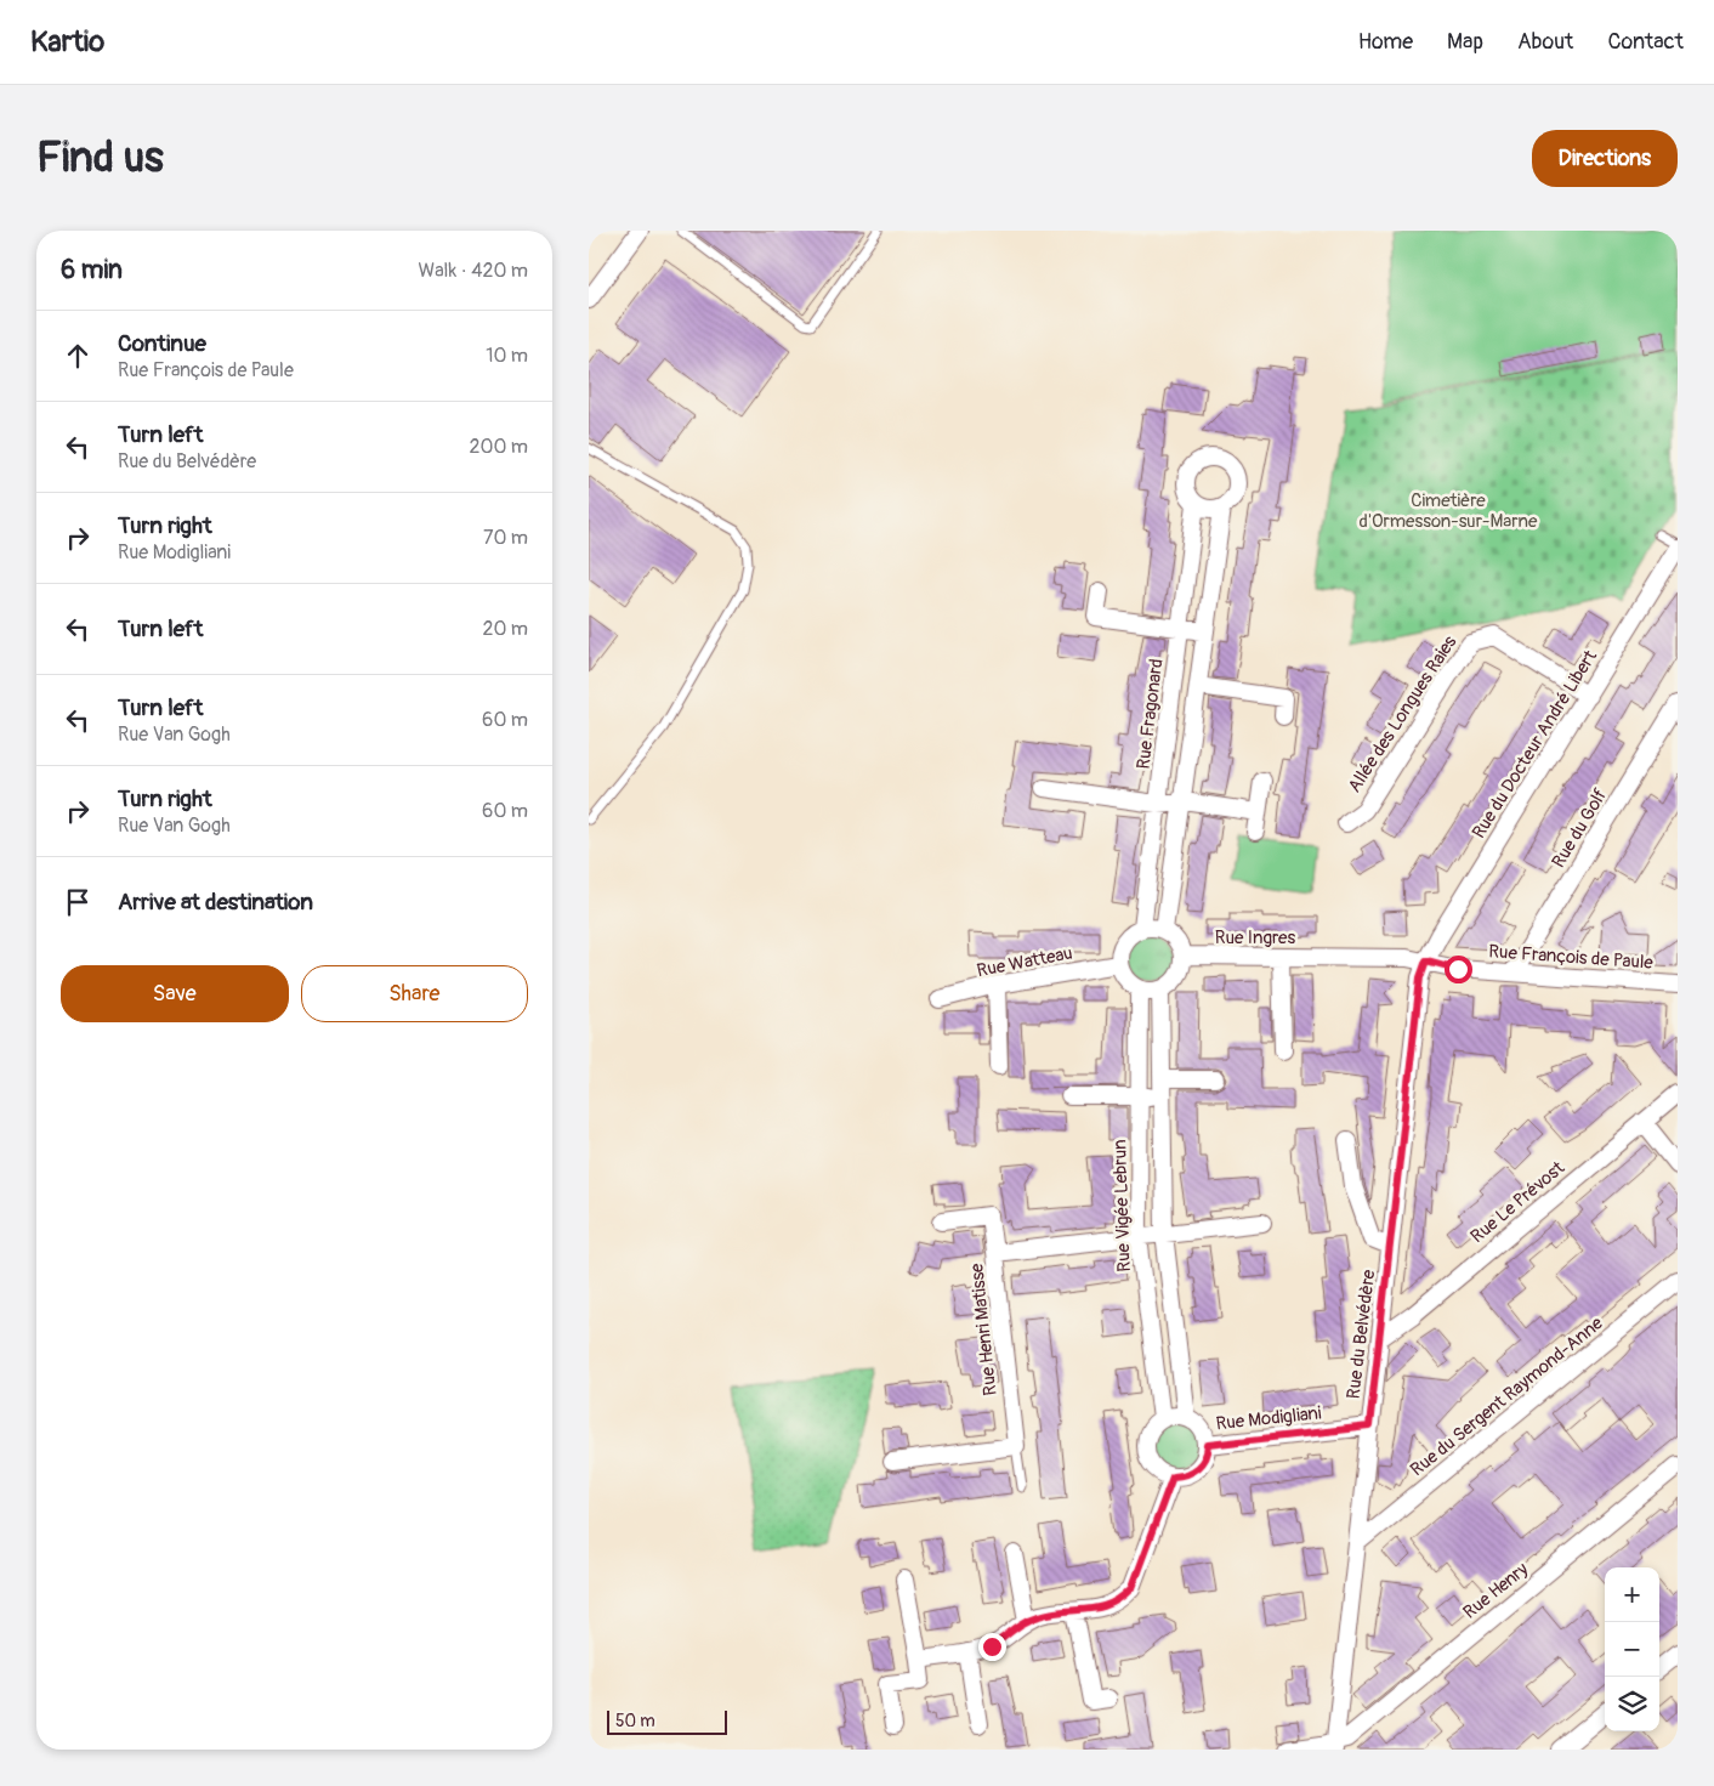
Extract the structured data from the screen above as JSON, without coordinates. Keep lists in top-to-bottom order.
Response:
{
  "streets": {
    "street": [
      "Rue Fragonard",
      "Allée des Longues Raies",
      "Rue du Docteur André Libert",
      "Rue du Golf",
      "Rue Ingres",
      "Rue François de Paule",
      "Rue Watteau",
      "Rue Le Prévost",
      "Rue Vigée Lebrun",
      "Rue Henri Matisse",
      "Rue du Belvédère",
      "Rue du Sergent Raymond-Anne",
      "Rue Modigliani",
      "Rue Henry"
    ]
  },
  "crossings": [
    ["Rue Fragonard", "Rue Ingres"],
    ["Rue Fragonard", "Rue Watteau"],
    ["Rue Fragonard", "Rue Vigée Lebrun"],
    ["Allée des Longues Raies", "Rue du Docteur André Libert"],
    ["Rue du Docteur André Libert", "Rue Ingres"],
    ["Rue du Docteur André Libert", "Rue François de Paule"],
    ["Rue du Docteur André Libert", "Rue du Belvédère"],
    ["Rue du Golf", "Rue François de Paule"],
    ["Rue Ingres", "Rue François de Paule"],
    ["Rue Ingres", "Rue Watteau"],
    ["Rue Ingres", "Rue Vigée Lebrun"],
    ["Rue Ingres", "Rue du Belvédère"],
    ["Rue François de Paule", "Rue du Belvédère"],
    ["Rue Watteau", "Rue Vigée Lebrun"],
    ["Rue Le Prévost", "Rue du Belvédère"],
    ["Rue Vigée Lebrun", "Rue Henri Matisse"],
    ["Rue Vigée Lebrun", "Rue Modigliani"],
    ["Rue du Belvédère", "Rue du Sergent Raymond-Anne"],
    ["Rue du Belvédère", "Rue Modigliani"],
    ["Rue du Belvédère", "Rue Henry"]
  ],
  "parks": ["Cimetière d'Ormesson-sur-Marne"],
  "scale_bar": "50 m",
  "page": {
    "header": "Kartio",
    "nav": [
      "Home",
      "Map",
      "About",
      "Contact"
    ],
    "buttons": [
      "Directions",
      ["Save", "Share"]
    ],
    "title": "Find us",
    "heading": ["6 min", "Walk · 420 m"],
    "list": [
      ["Continue", "Rue François de Paule", "10 m"],
      ["Turn left", "Rue du Belvédère", "200 m"],
      ["Turn right", "Rue Modigliani", "70 m"],
      ["Turn left", "20 m"],
      ["Turn left", "Rue Van Gogh", "60 m"],
      ["Turn right", "Rue Van Gogh", "60 m"],
      "Arrive at destination"
    ],
    "map_buttons": ["+", "−"],
    "scale": "50 m"
  }
}
